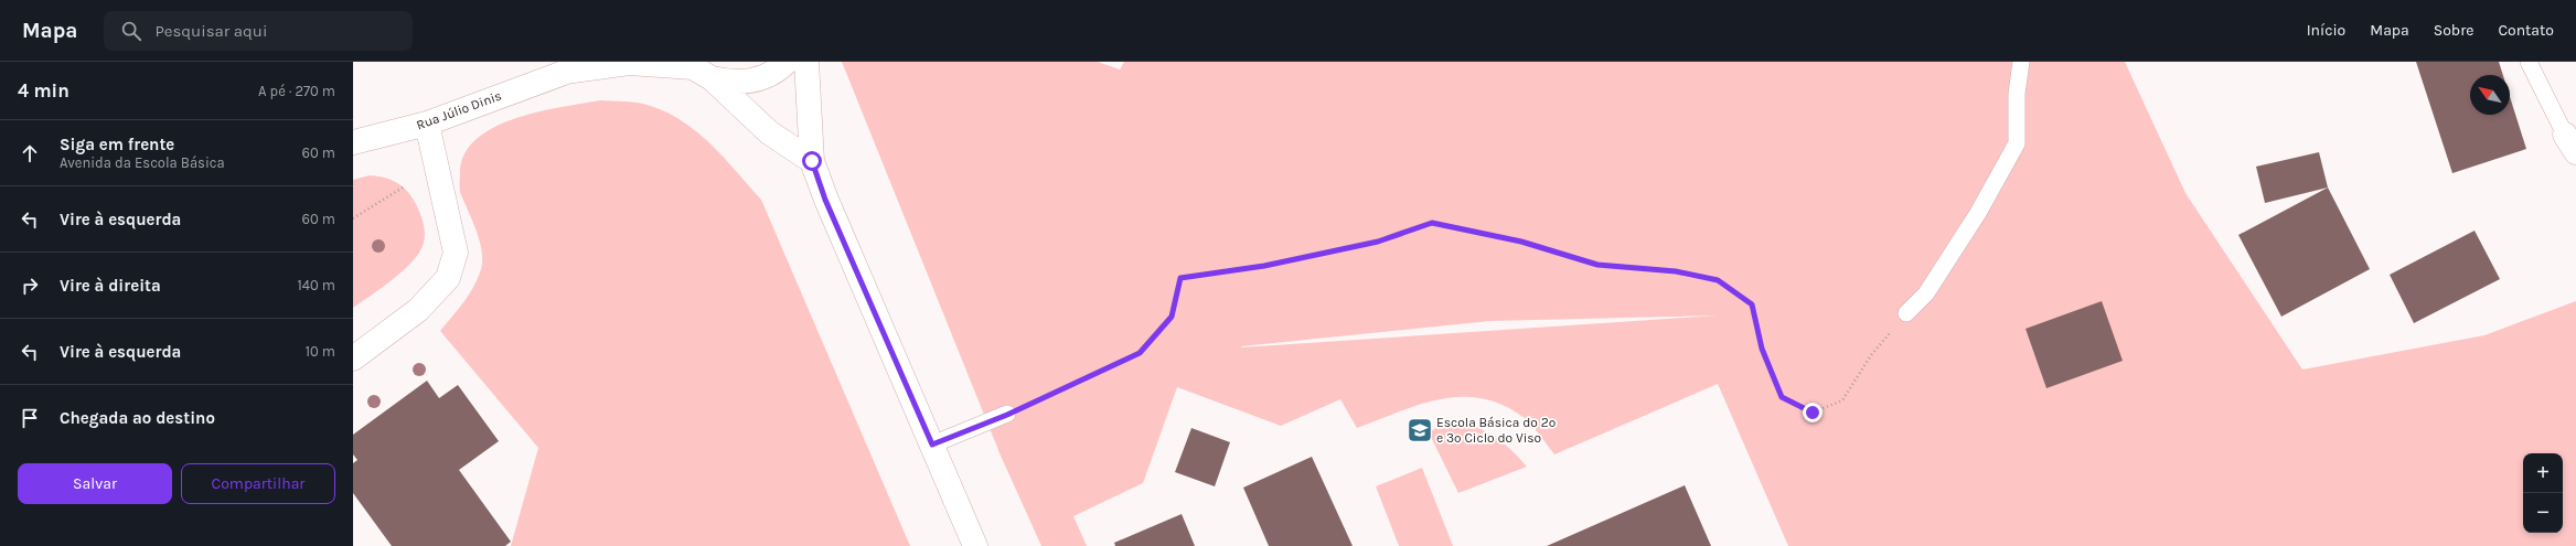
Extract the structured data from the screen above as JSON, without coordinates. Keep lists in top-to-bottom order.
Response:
{
  "streets": {
    "street": ["Rua Júlio Dinis"]
  },
  "places": {
    "school or university": ["Escola Básica do 2º e 3º Ciclo do Viso"]
  },
  "north": "top left",
  "page": {
    "header": "Mapa",
    "search": "Pesquisar aqui",
    "nav": [
      "Início",
      "Mapa",
      "Sobre",
      "Contato"
    ],
    "heading": ["4 min", "A pé · 270 m"],
    "list": [
      ["Siga em frente", "Avenida da Escola Básica", "60 m"],
      ["Vire à esquerda", "60 m"],
      ["Vire à direita", "140 m"],
      ["Vire à esquerda", "10 m"],
      "Chegada ao destino"
    ],
    "buttons": ["Salvar", "Compartilhar"],
    "map_buttons": ["+", "−"]
  }
}
